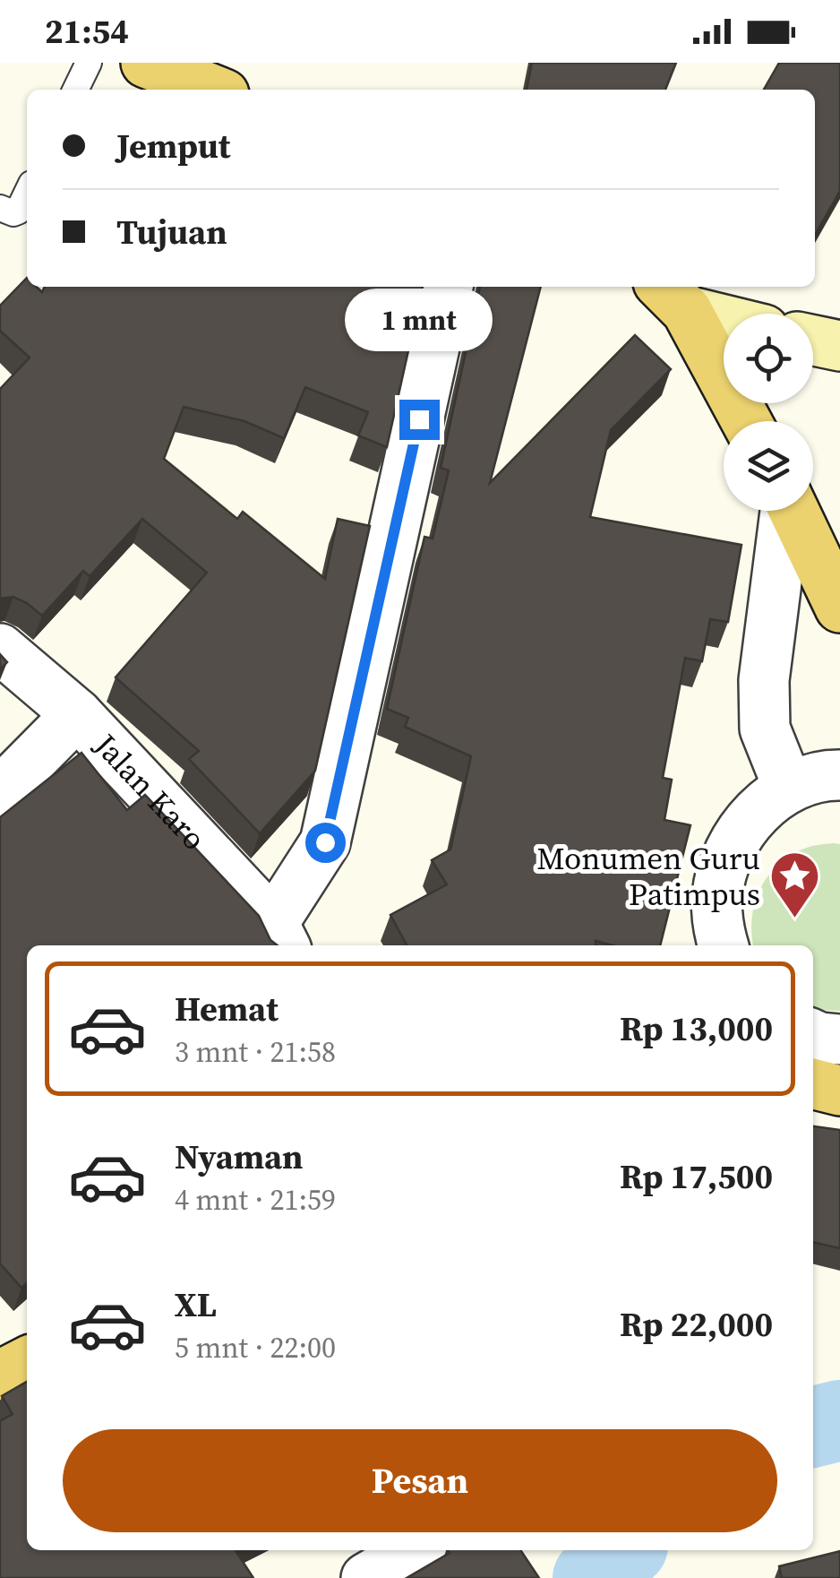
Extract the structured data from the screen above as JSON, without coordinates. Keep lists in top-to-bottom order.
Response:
{
  "streets": {
    "street": ["Jalan Karo"]
  },
  "places": {
    "place": ["Monumen Guru Patimpus"]
  },
  "page": {
    "status": "21:54",
    "banner": ["Jemput", "Tujuan"],
    "bubble": "1 mnt",
    "list": [
      {
        "name": "Hemat",
        "note": "3 mnt · 21:58",
        "value": "Rp 13,000"
      },
      {
        "name": "Nyaman",
        "note": "4 mnt · 21:59",
        "value": "Rp 17,500"
      },
      {
        "name": "XL",
        "note": "5 mnt · 22:00",
        "value": "Rp 22,000"
      }
    ],
    "buttons": "Pesan"
  }
}
